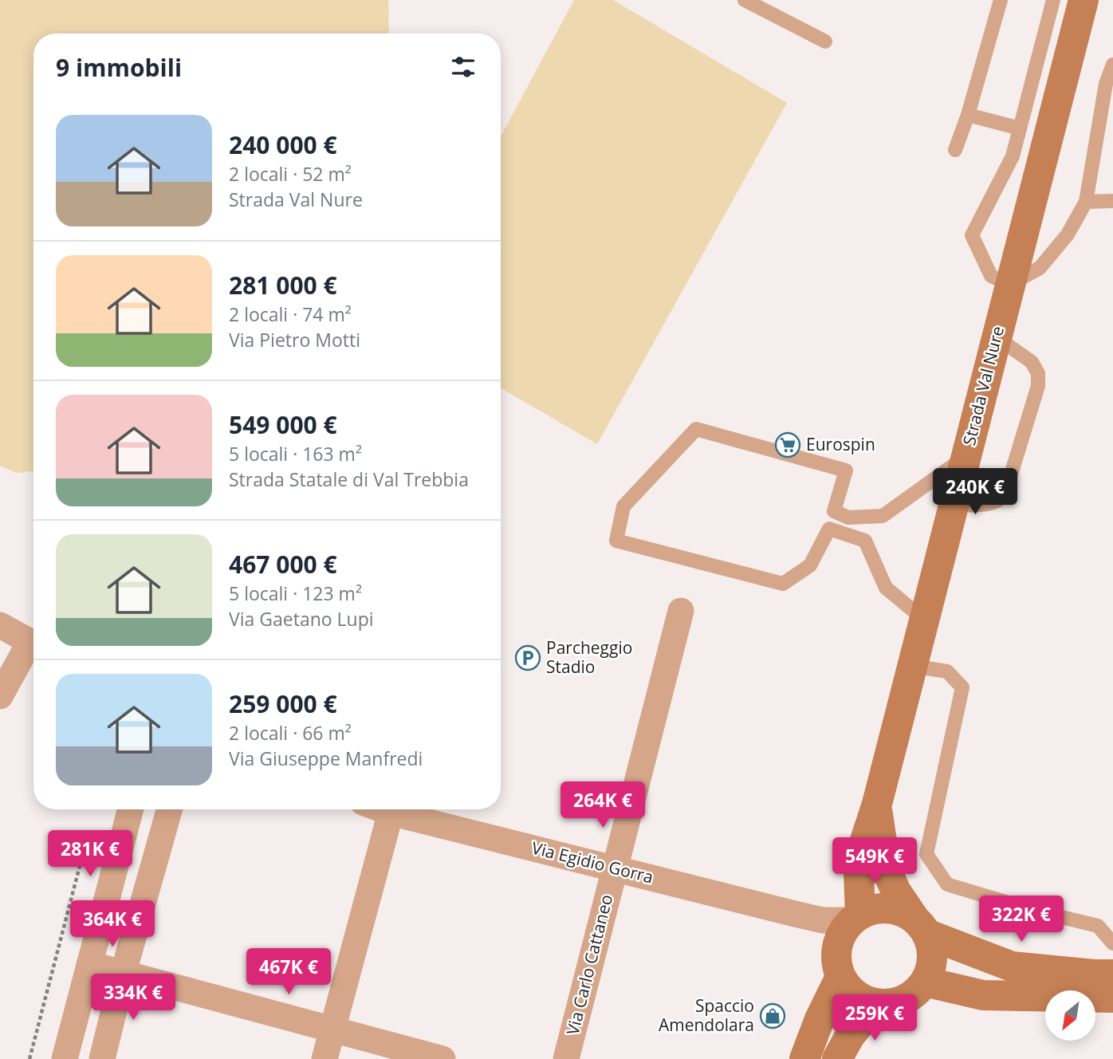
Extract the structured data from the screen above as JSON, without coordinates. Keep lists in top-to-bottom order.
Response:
{
  "streets": {
    "main road": ["Strada Val Nure"],
    "street": ["Via Egidio Gorra", "Via Carlo Cattaneo"]
  },
  "crossings": [
    ["Strada Val Nure", "Via Egidio Gorra"],
    ["Via Egidio Gorra", "Via Carlo Cattaneo"]
  ],
  "places": {
    "supermarket": ["Eurospin"],
    "parking": ["Parcheggio Stadio"],
    "shop": ["Spaccio Amendolara"]
  },
  "north": "bottom left",
  "page": {
    "heading": "9 immobili",
    "list": [
      {
        "name": "240 000 €",
        "note": "2 locali · 52 m² · Strada Val Nure"
      },
      {
        "name": "281 000 €",
        "note": "2 locali · 74 m² · Via Pietro Motti"
      },
      {
        "name": "549 000 €",
        "note": "5 locali · 163 m² · Strada Statale di Val Trebbia"
      },
      {
        "name": "467 000 €",
        "note": "5 locali · 123 m² · Via Gaetano Lupi"
      },
      {
        "name": "259 000 €",
        "note": "2 locali · 66 m² · Via Giuseppe Manfredi"
      }
    ],
    "price": [
      "240K €",
      "264K €",
      "281K €",
      "549K €",
      "322K €",
      "364K €",
      "467K €",
      "334K €",
      "259K €"
    ]
  }
}
